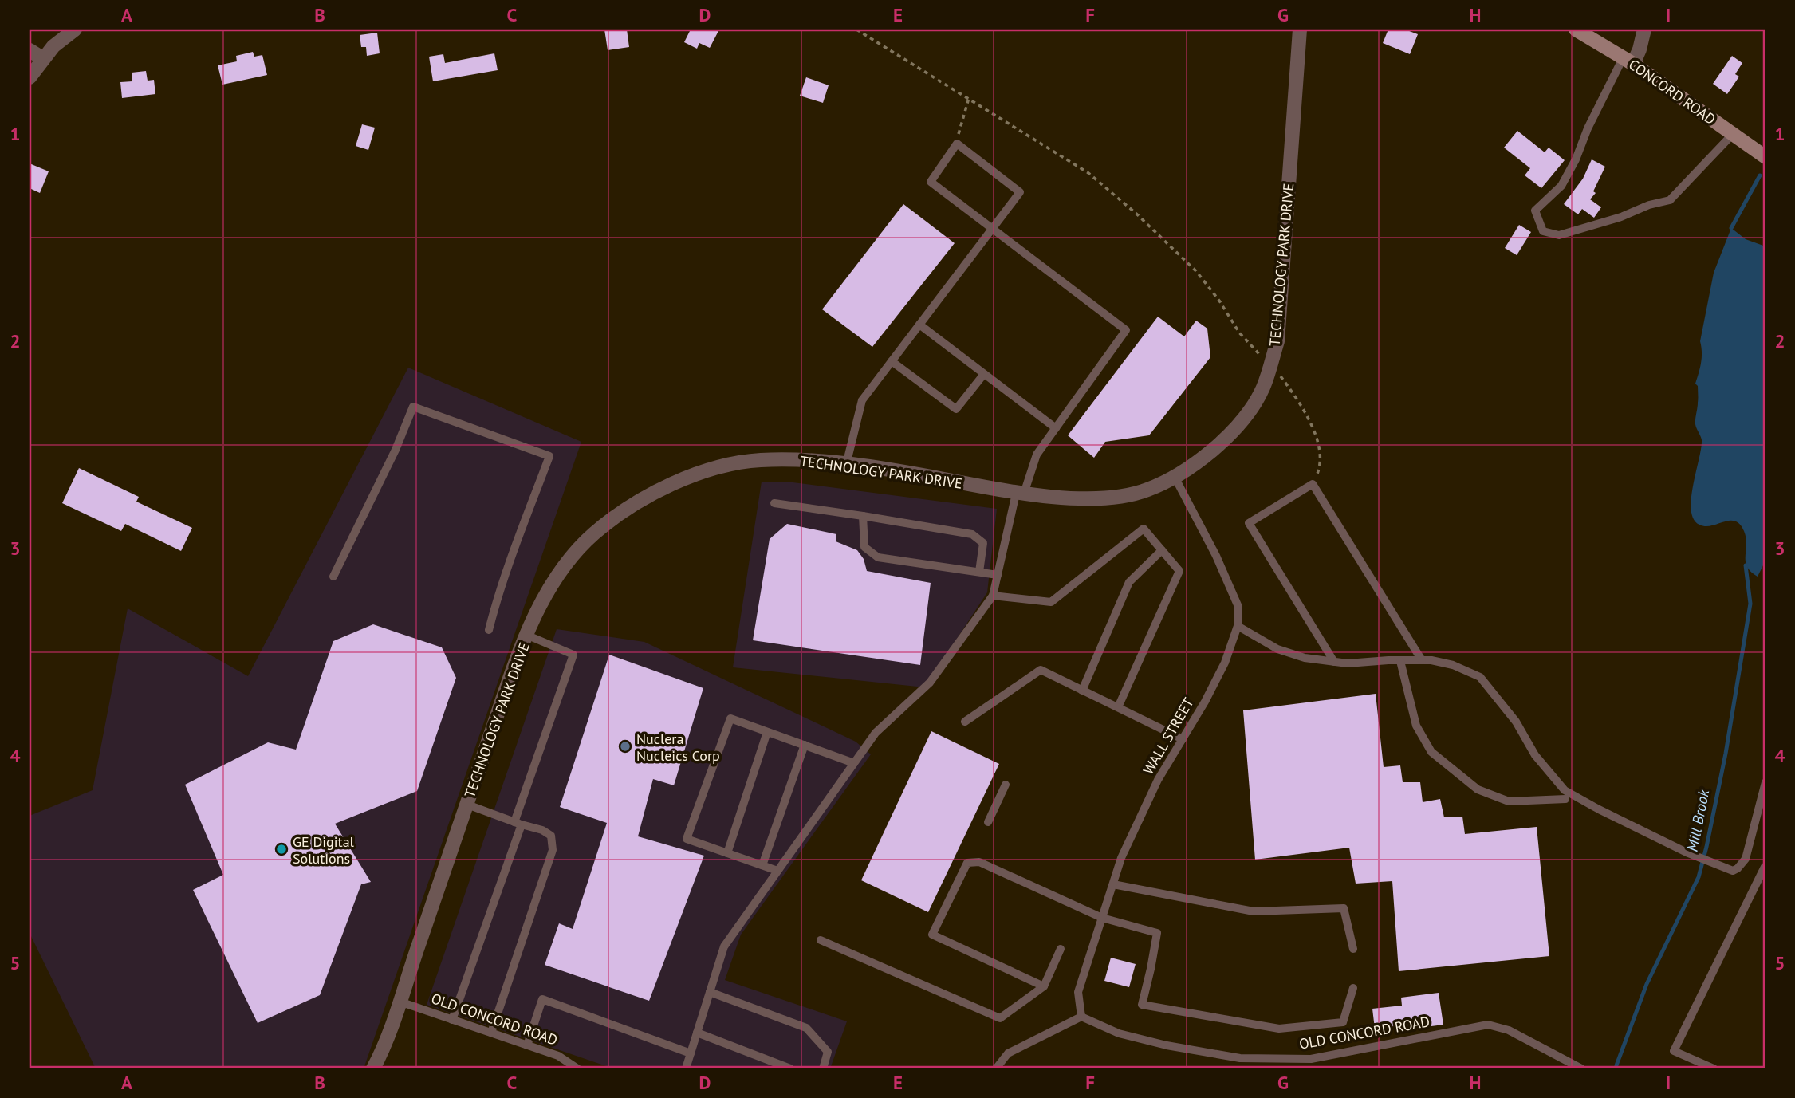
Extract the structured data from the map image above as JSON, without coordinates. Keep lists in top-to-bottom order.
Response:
{
  "streets": {
    "main road": ["CONCORD ROAD"],
    "street": ["TECHNOLOGY PARK DRIVE"],
    "lane": ["WALL STREET", "OLD CONCORD ROAD"]
  },
  "crossings": [
    ["TECHNOLOGY PARK DRIVE", "WALL STREET"],
    ["TECHNOLOGY PARK DRIVE", "OLD CONCORD ROAD"],
    ["WALL STREET", "OLD CONCORD ROAD"]
  ],
  "water": ["Mill Brook"],
  "places": ["Nuclera Nucleics Corp", "GE Digital Solutions"],
  "grid": {
    "columns": [
      "A",
      "B",
      "C",
      "D",
      "E",
      "F",
      "G",
      "H",
      "I"
    ],
    "rows": [
      "1",
      "2",
      "3",
      "4",
      "5"
    ]
  }
}
